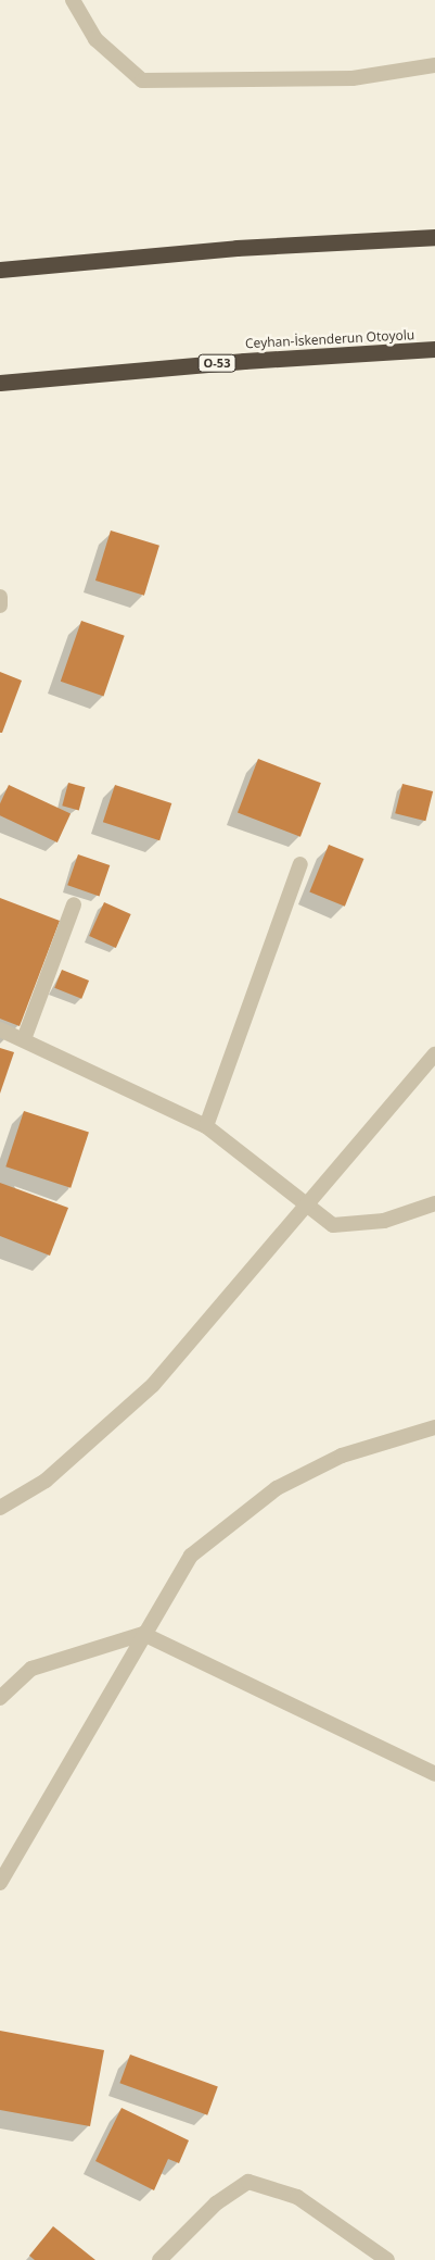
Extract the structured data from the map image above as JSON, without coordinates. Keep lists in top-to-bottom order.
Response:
{
  "streets": {
    "highway": ["Ceyhan-İskenderun Otoyolu", "O-53"]
  }
}
